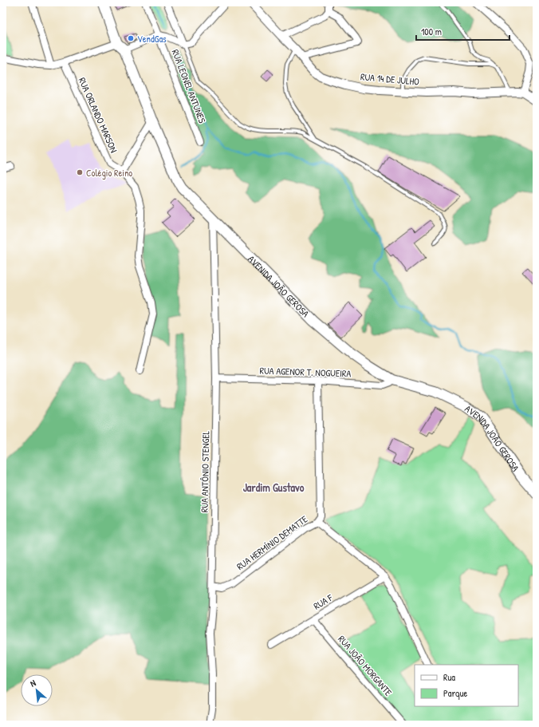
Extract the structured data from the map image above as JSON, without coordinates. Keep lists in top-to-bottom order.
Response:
{
  "streets": {
    "main road": ["AVENIDA JOÃO GEROSA"],
    "street": [
      "RUA 14 DE JULHO",
      "RUA LEONEL ANTUNES",
      "RUA ORLANDO MARSON",
      "RUA AGENOR T. NOGUEIRA",
      "RUA ANTÔNIO STENGEL",
      "RUA HERMÍNIO DEMATTE",
      "RUA F",
      "RUA JOÃO MORGANTE"
    ]
  },
  "crossings": [
    ["AVENIDA JOÃO GEROSA", "RUA AGENOR T. NOGUEIRA"],
    ["AVENIDA JOÃO GEROSA", "RUA ANTÔNIO STENGEL"],
    ["RUA AGENOR T. NOGUEIRA", "RUA ANTÔNIO STENGEL"],
    ["RUA AGENOR T. NOGUEIRA", "RUA HERMÍNIO DEMATTE"],
    ["RUA ANTÔNIO STENGEL", "RUA HERMÍNIO DEMATTE"],
    ["RUA F", "RUA JOÃO MORGANTE"]
  ],
  "districts": ["Jardim Gustavo"],
  "places": ["VendGas", "Colégio Reino"],
  "legend": ["Rua", "Parque"],
  "scale_bar": "100 m",
  "north": "top left"
}
